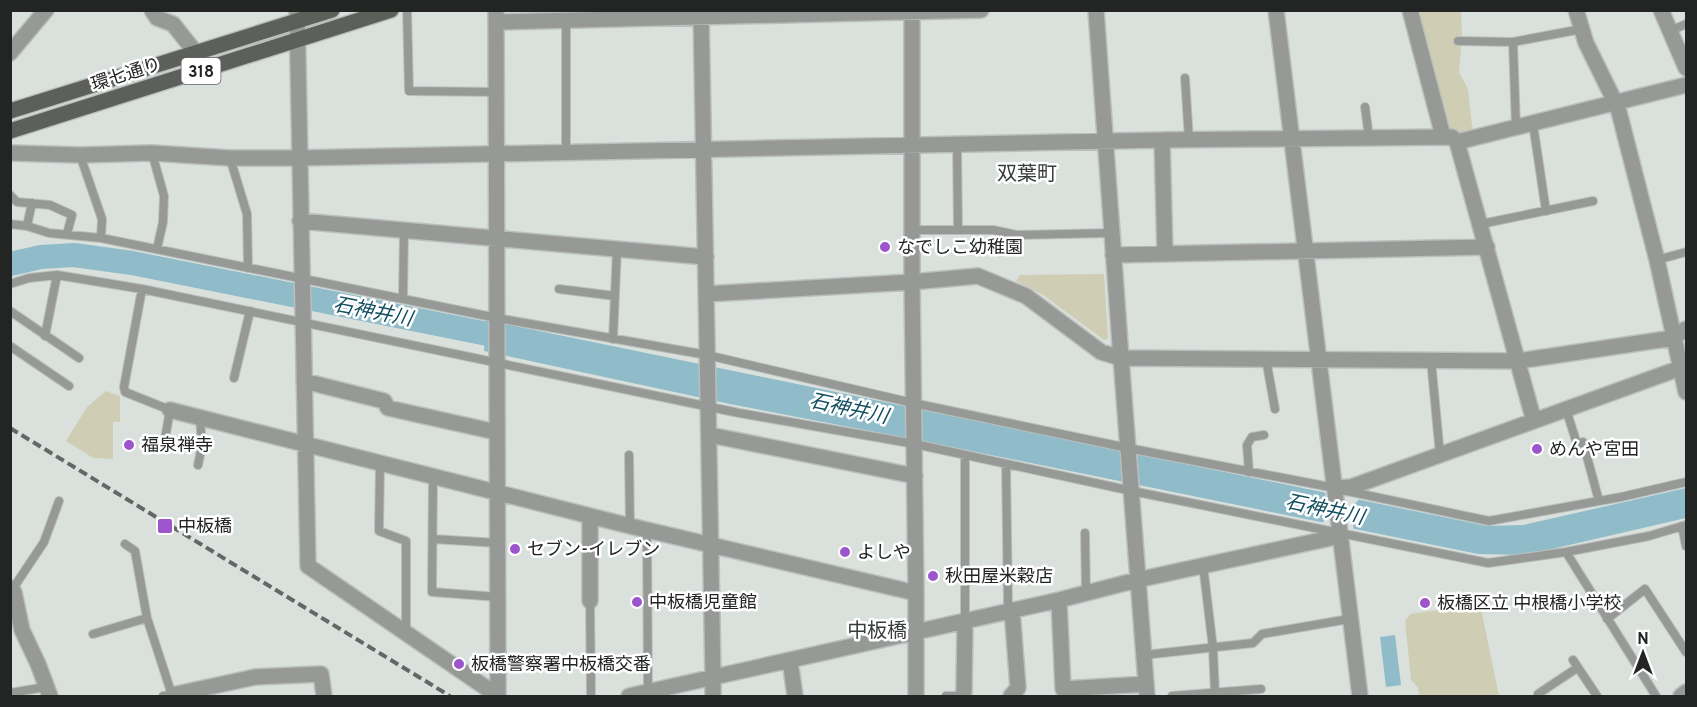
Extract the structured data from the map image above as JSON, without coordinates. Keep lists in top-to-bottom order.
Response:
{
  "streets": {
    "main road": ["318", "環七通り"]
  },
  "districts": ["双葉町", "中板橋"],
  "water": ["石神井川"],
  "places": {
    "other": [
      "なでしこ幼稚園",
      "福泉禅寺",
      "めんや宮田",
      "セブン-イレブン",
      "よしや",
      "秋田屋米穀店",
      "中板橋児童館",
      "板橋区立 中根橋小学校",
      "板橋警察署中板橋交番"
    ],
    "transit": ["中板橋"]
  },
  "north": "top"
}
